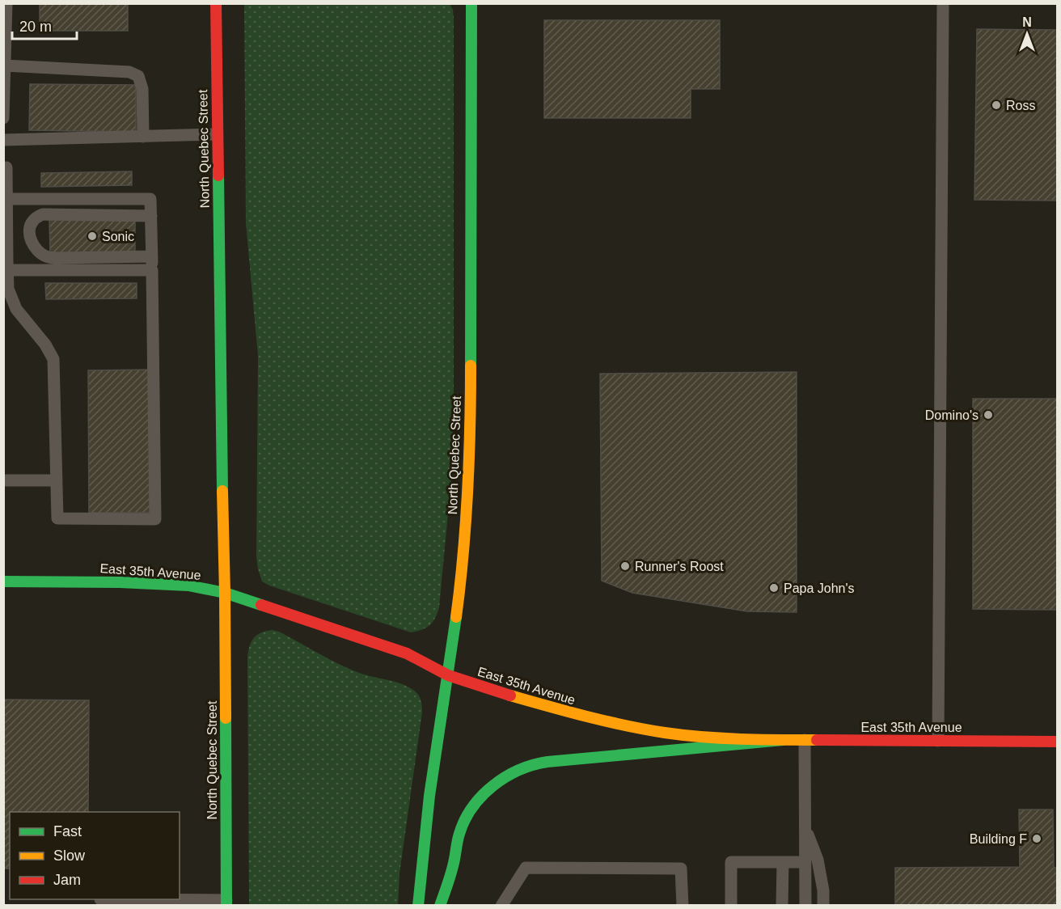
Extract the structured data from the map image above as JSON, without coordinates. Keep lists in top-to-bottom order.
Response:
{
  "streets": {
    "main road": ["North Quebec Street", "East 35th Avenue"]
  },
  "crossings": [
    ["North Quebec Street", "East 35th Avenue"]
  ],
  "places": [
    "Ross",
    "Sonic",
    "Domino's",
    "Runner's Roost",
    "Papa John's",
    "Building F"
  ],
  "legend": ["Fast", "Slow", "Jam"],
  "scale_bar": "20 m",
  "north": "top"
}
